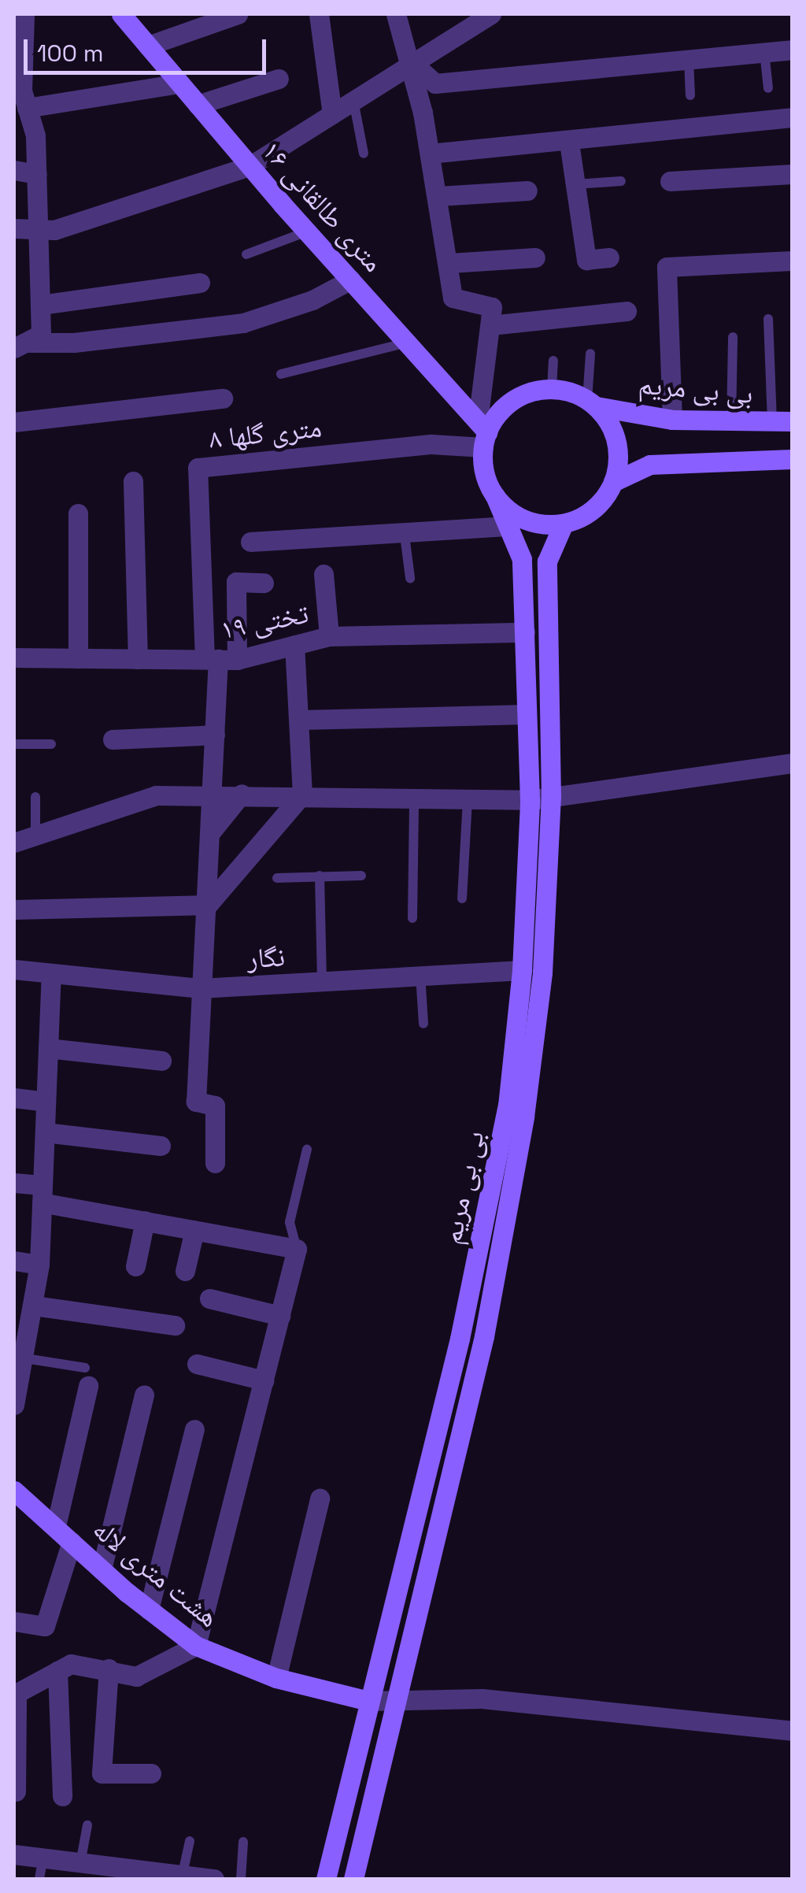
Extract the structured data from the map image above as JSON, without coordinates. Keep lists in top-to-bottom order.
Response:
{
  "streets": {
    "street": [
      "۱۶ متری طالقانی",
      "بی بی مریم",
      "۸ متری گلها",
      "تختی ۱۹",
      "نگار",
      "هشت متری لاله"
    ]
  },
  "crossings": [
    ["۱۶ متری طالقانی", "بی بی مریم"],
    ["۱۶ متری طالقانی", "۸ متری گلها"],
    ["بی بی مریم", "۸ متری گلها"],
    ["بی بی مریم", "تختی ۱۹"],
    ["بی بی مریم", "نگار"],
    ["بی بی مریم", "هشت متری لاله"],
    ["۸ متری گلها", "تختی ۱۹"]
  ],
  "scale_bar": "100 m"
}
